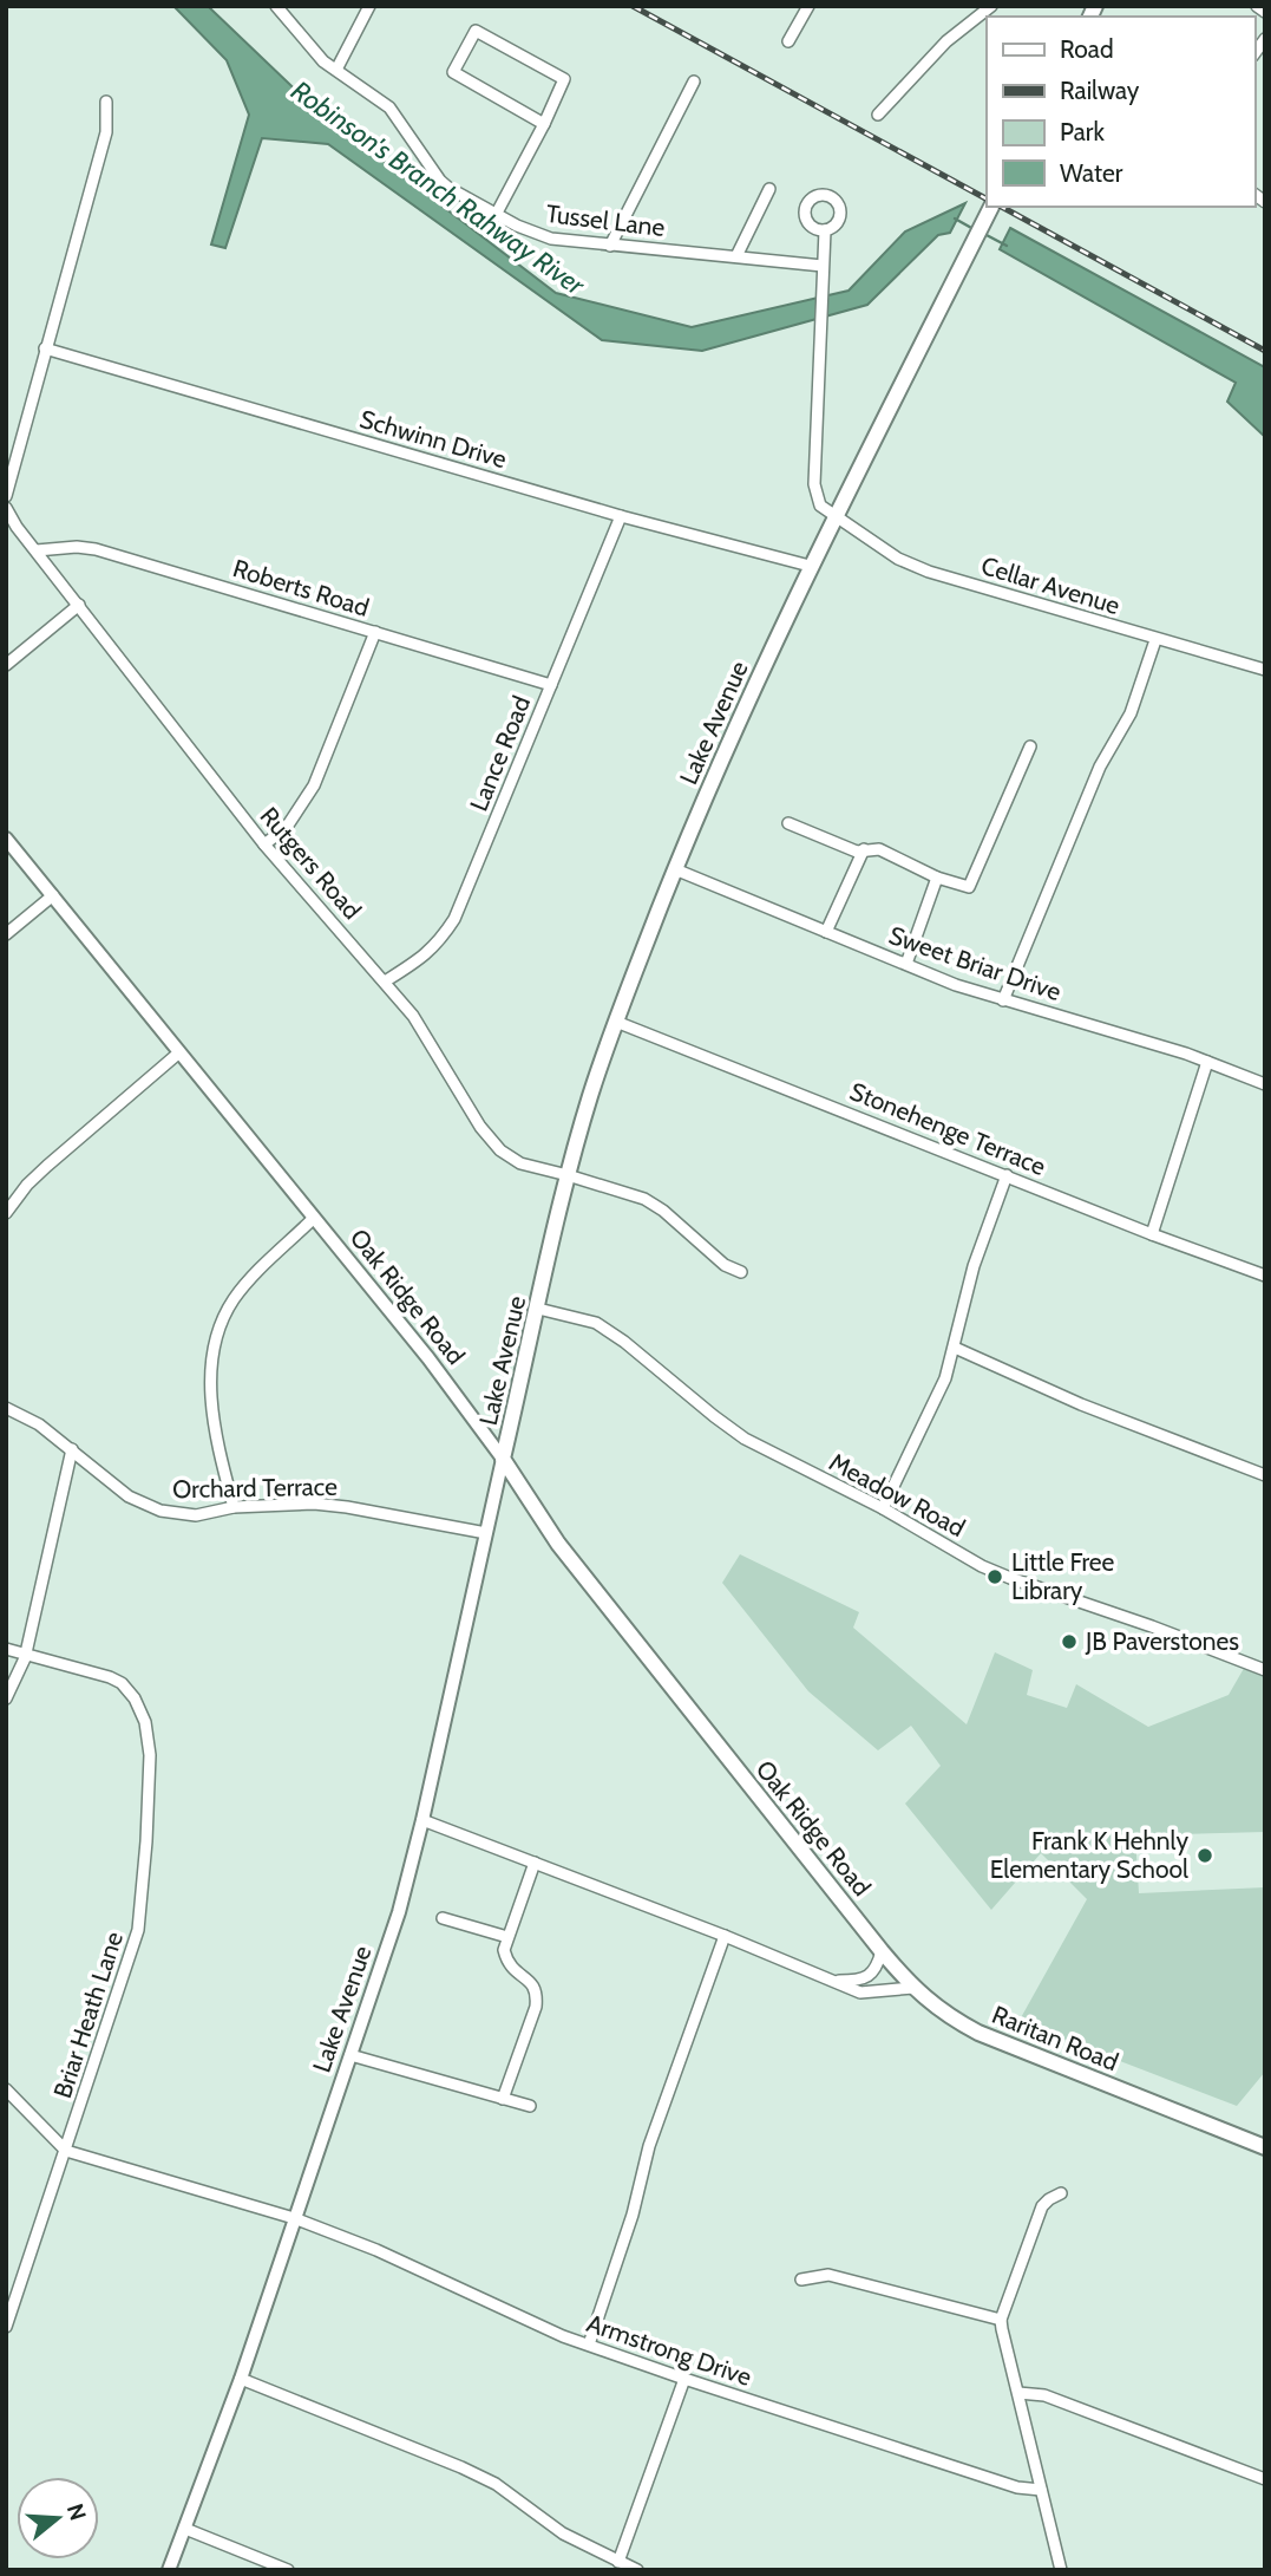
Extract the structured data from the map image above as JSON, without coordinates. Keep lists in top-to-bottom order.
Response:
{
  "streets": {
    "main road": ["Lake Avenue", "Oak Ridge Road", "Raritan Road"],
    "street": [
      "Tussel Lane",
      "Schwinn Drive",
      "Cellar Avenue",
      "Roberts Road",
      "Lance Road",
      "Rutgers Road",
      "Sweet Briar Drive",
      "Stonehenge Terrace",
      "Orchard Terrace",
      "Meadow Road",
      "Briar Heath Lane",
      "Armstrong Drive"
    ]
  },
  "crossings": [
    ["Schwinn Drive", "Lake Avenue"],
    ["Schwinn Drive", "Lance Road"],
    ["Cellar Avenue", "Lake Avenue"],
    ["Roberts Road", "Lance Road"],
    ["Roberts Road", "Rutgers Road"],
    ["Lake Avenue", "Rutgers Road"],
    ["Lake Avenue", "Sweet Briar Drive"],
    ["Lake Avenue", "Stonehenge Terrace"],
    ["Lake Avenue", "Oak Ridge Road"],
    ["Lake Avenue", "Orchard Terrace"],
    ["Lake Avenue", "Meadow Road"],
    ["Lake Avenue", "Armstrong Drive"],
    ["Lance Road", "Rutgers Road"],
    ["Oak Ridge Road", "Raritan Road"],
    ["Briar Heath Lane", "Armstrong Drive"]
  ],
  "water": ["Robinson's Branch Rahway River"],
  "places": ["Little Free Library", "JB Paverstones", "Frank K Hehnly Elementary School"],
  "legend": [
    "Road",
    "Railway",
    "Park",
    "Water"
  ],
  "north": "right"
}
